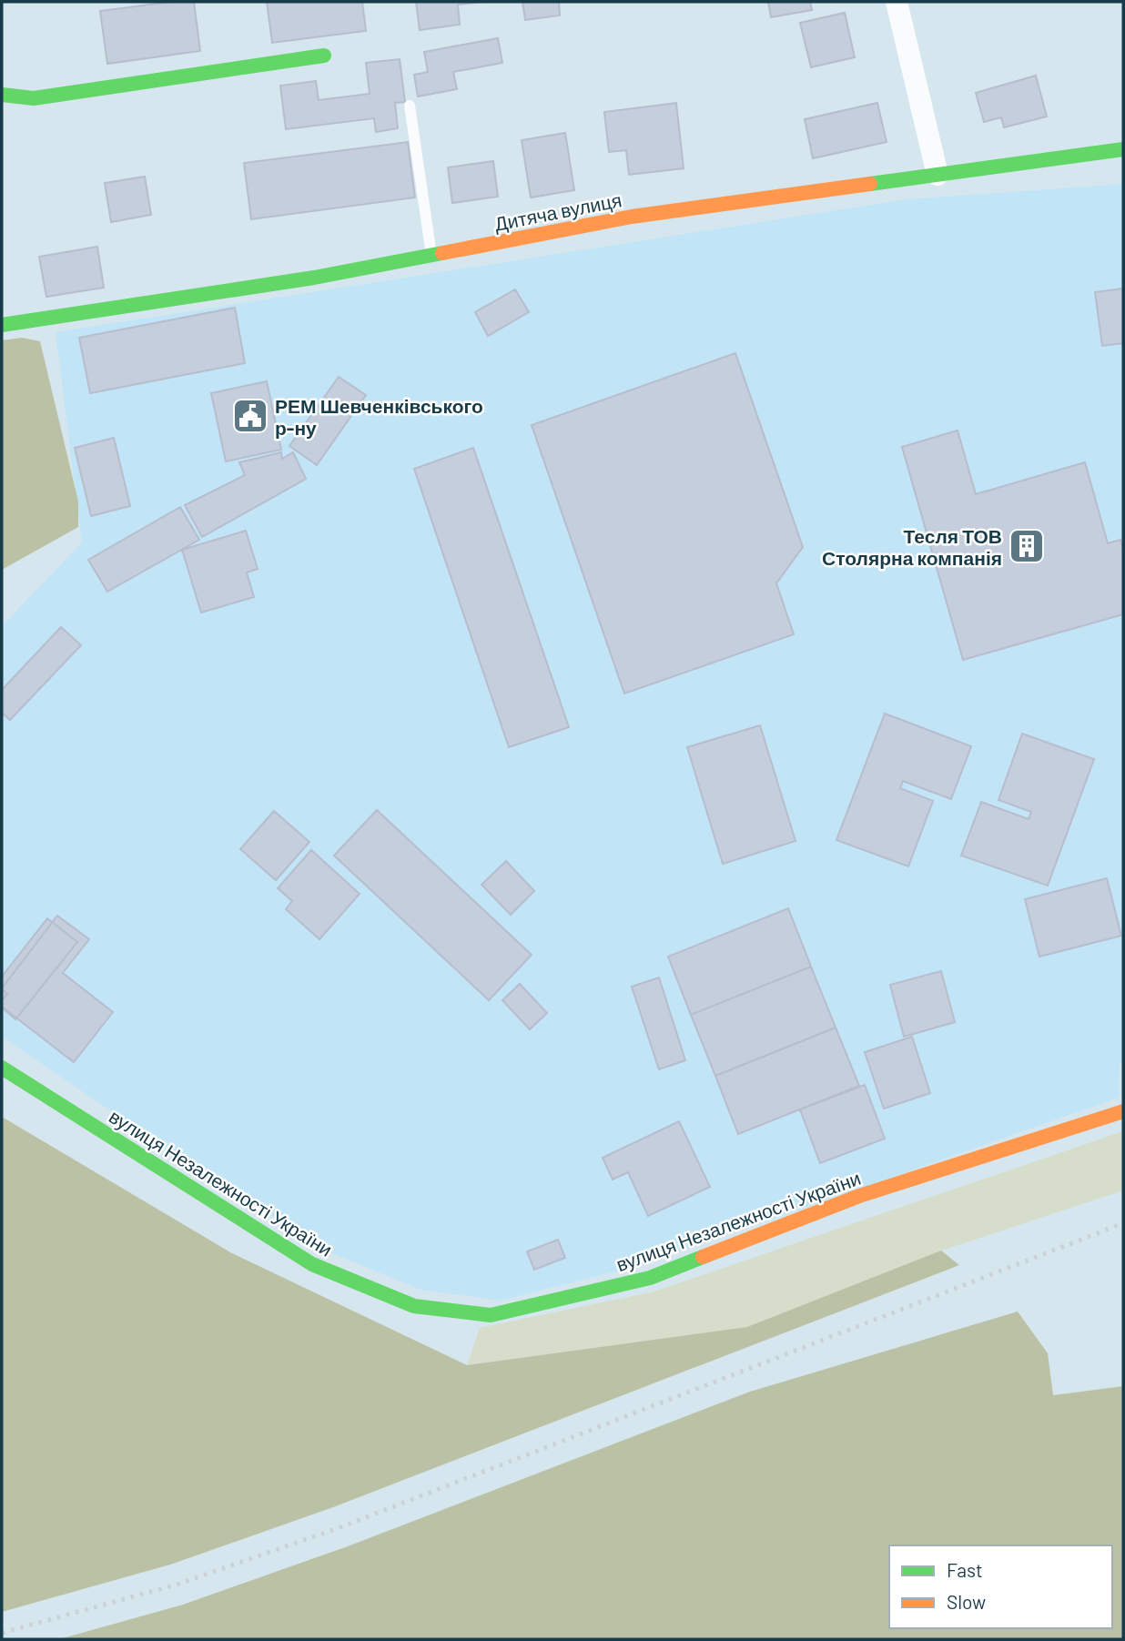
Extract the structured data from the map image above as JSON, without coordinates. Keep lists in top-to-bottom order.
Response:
{
  "streets": {
    "street": ["Дитяча вулиця", "вулиця Незалежності України"]
  },
  "places": {
    "public building": ["РЕМ Шевченківського р-ну"],
    "building": ["Тесля ТОВ Столярна компанія"]
  },
  "legend": ["Fast", "Slow"]
}
